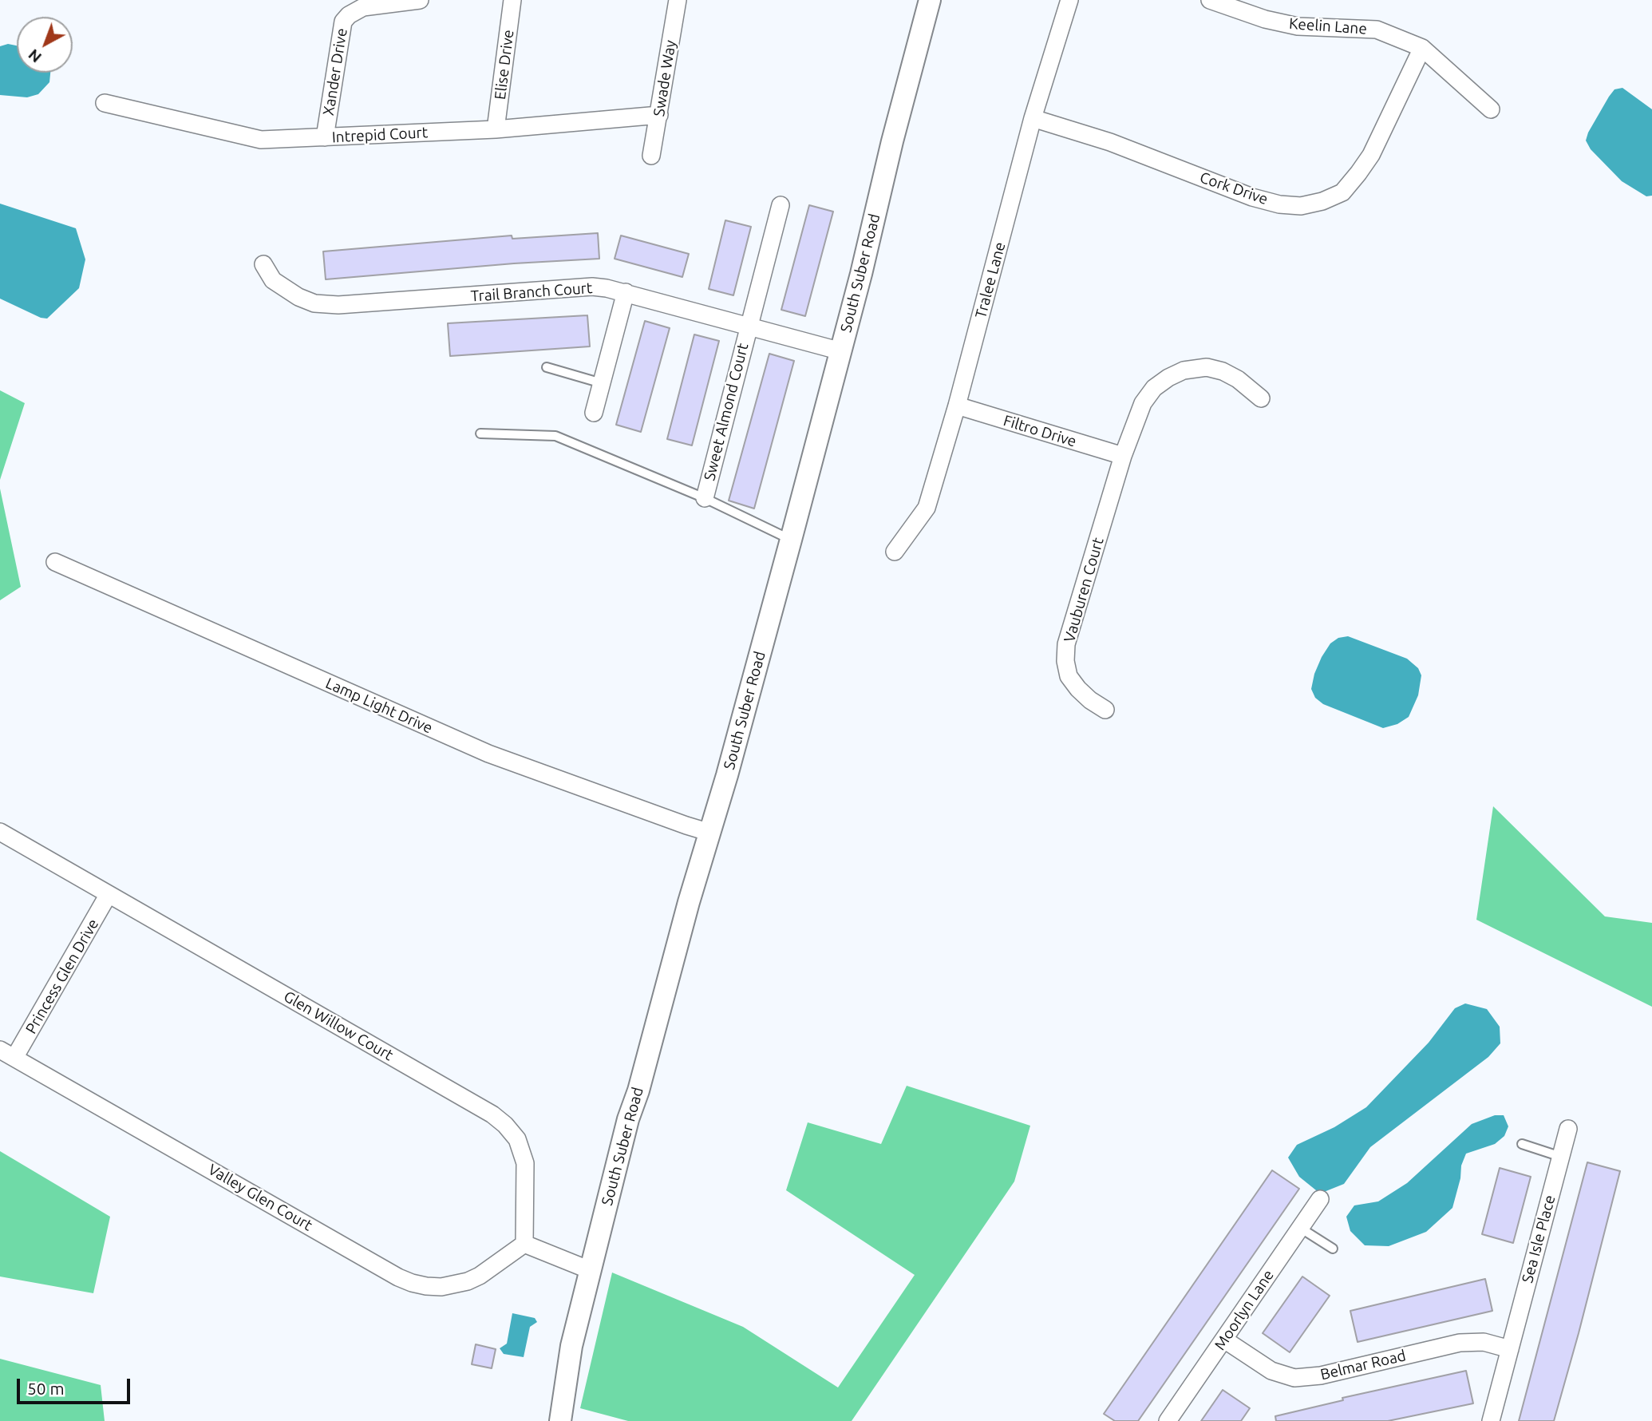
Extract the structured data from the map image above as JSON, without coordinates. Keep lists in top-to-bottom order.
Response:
{
  "streets": {
    "street": [
      "Keelin Lane",
      "Elise Drive",
      "Xander Drive",
      "Swade Way",
      "Intrepid Court",
      "Cork Drive",
      "South Suber Road",
      "Tralee Lane",
      "Trail Branch Court",
      "Sweet Almond Court",
      "Filtro Drive",
      "Vauburen Court",
      "Lamp Light Drive",
      "Princess Glen Drive",
      "Glen Willow Court",
      "Valley Glen Court",
      "Sea Isle Place",
      "Moorlyn Lane",
      "Belmar Road"
    ]
  },
  "crossings": [
    ["Keelin Lane", "Cork Drive"],
    ["Elise Drive", "Intrepid Court"],
    ["Xander Drive", "Intrepid Court"],
    ["Swade Way", "Intrepid Court"],
    ["Cork Drive", "Tralee Lane"],
    ["South Suber Road", "Trail Branch Court"],
    ["South Suber Road", "Lamp Light Drive"],
    ["Tralee Lane", "Filtro Drive"],
    ["Trail Branch Court", "Sweet Almond Court"],
    ["Filtro Drive", "Vauburen Court"],
    ["Princess Glen Drive", "Glen Willow Court"],
    ["Princess Glen Drive", "Valley Glen Court"],
    ["Glen Willow Court", "Valley Glen Court"],
    ["Sea Isle Place", "Belmar Road"],
    ["Moorlyn Lane", "Belmar Road"]
  ],
  "scale_bar": "50 m",
  "north": "bottom left"
}
